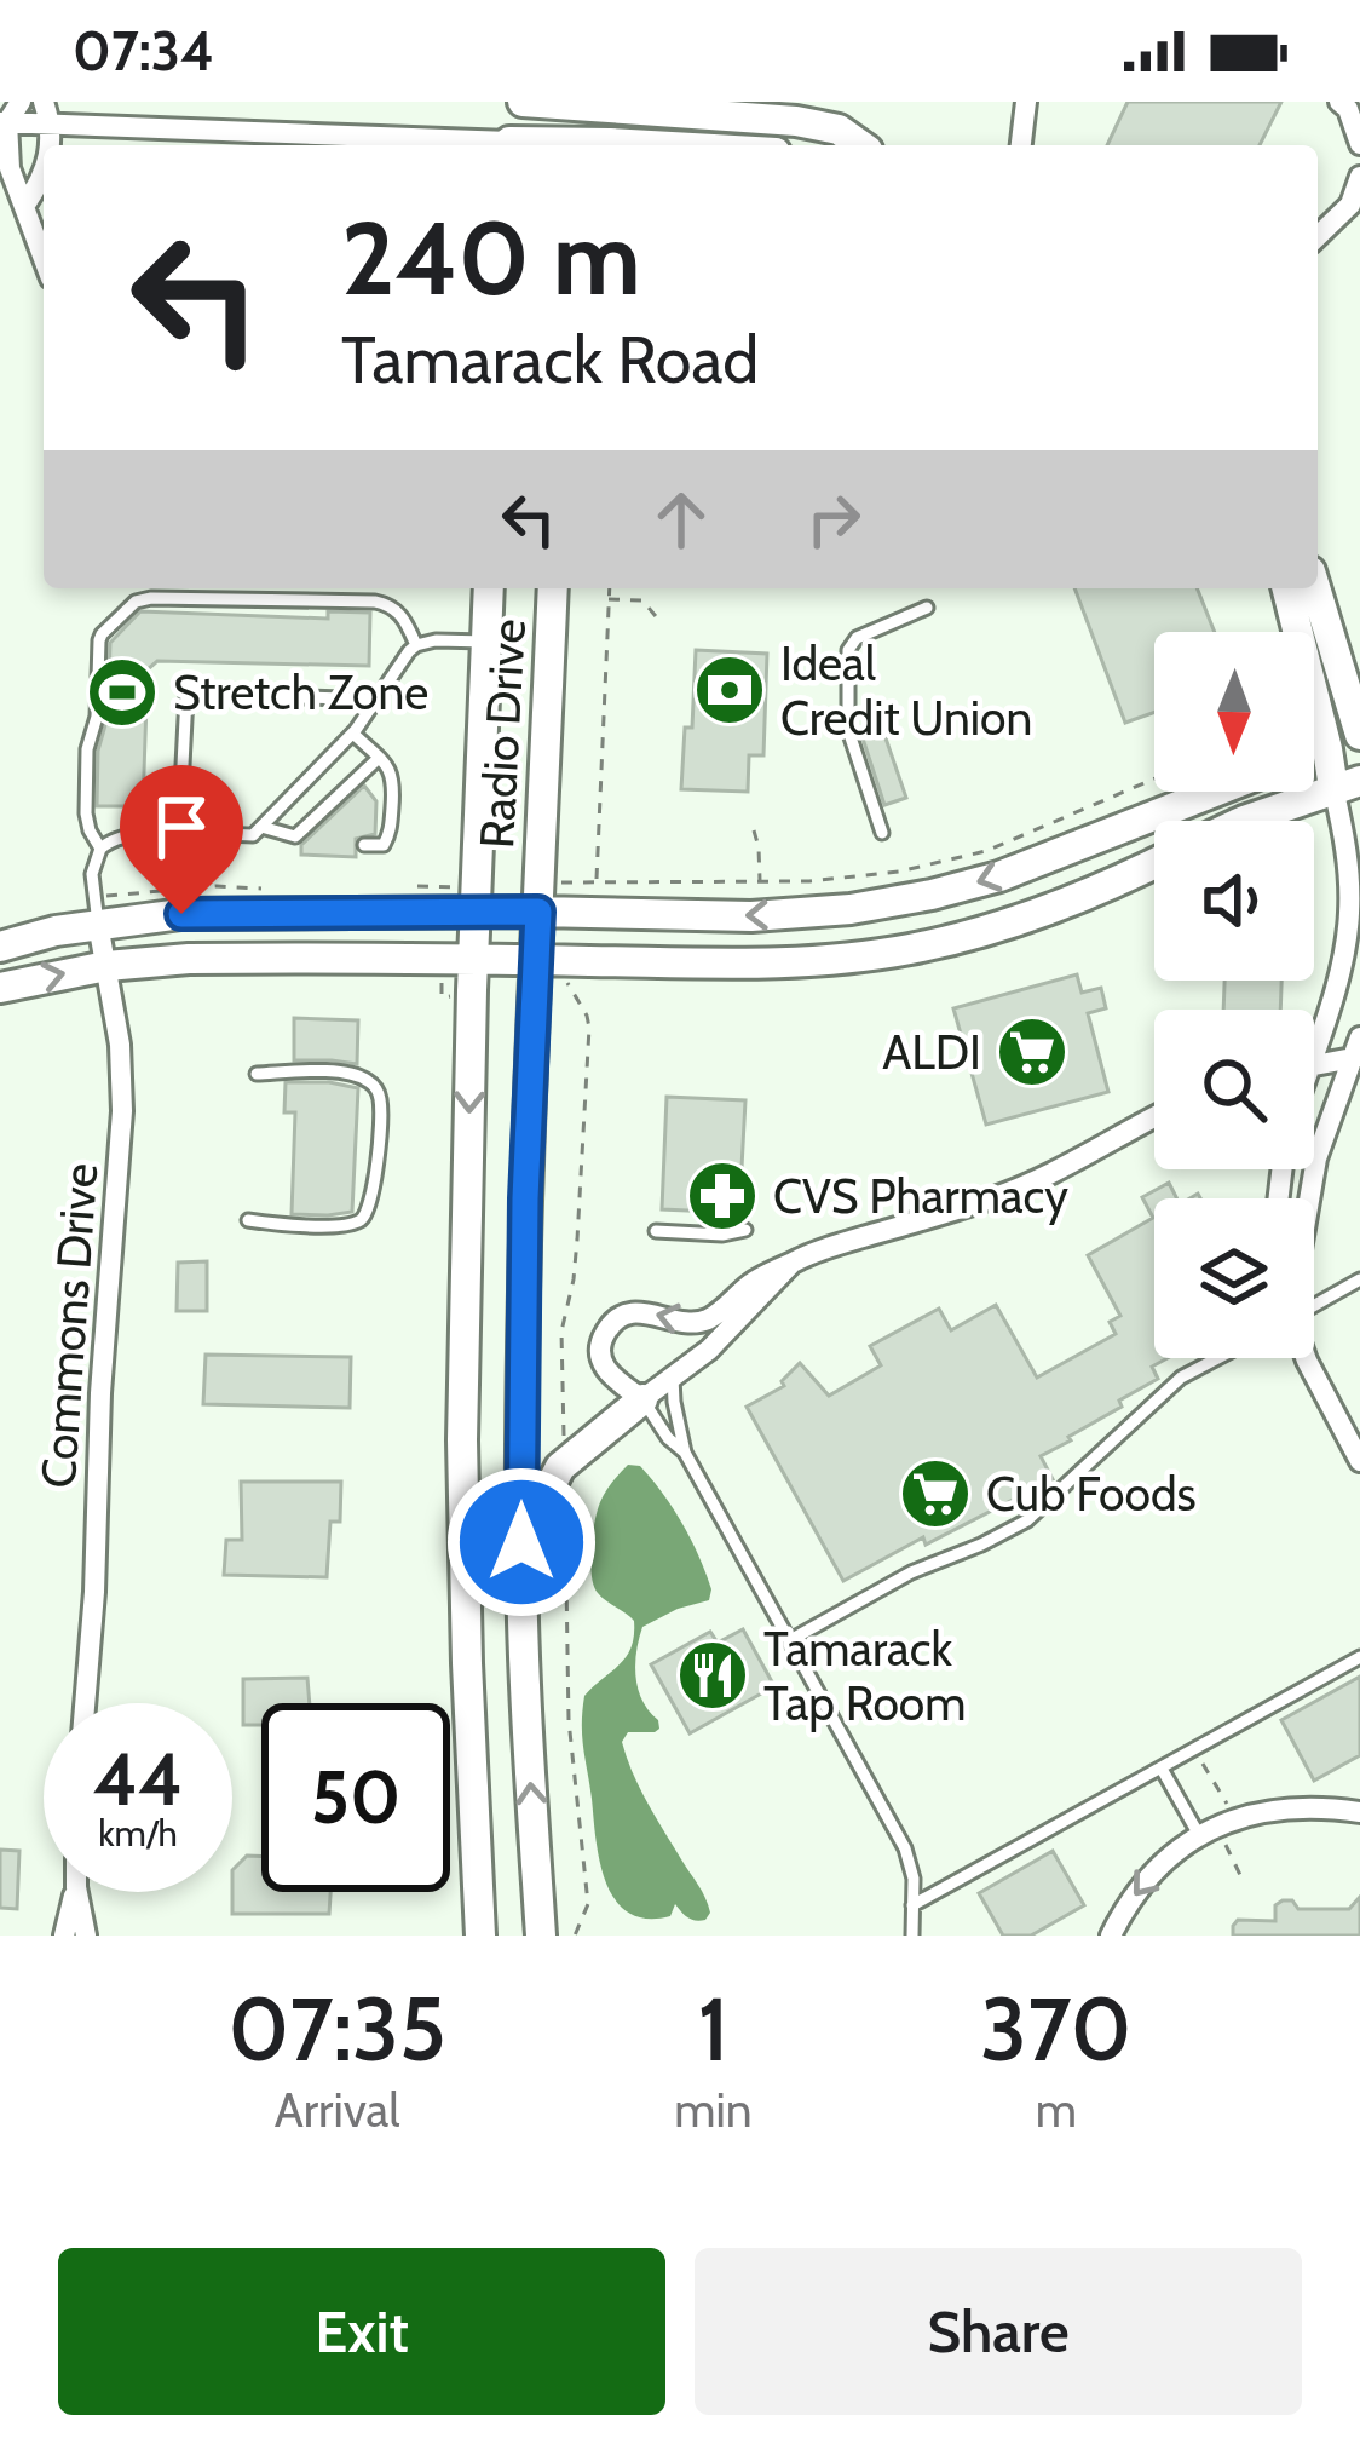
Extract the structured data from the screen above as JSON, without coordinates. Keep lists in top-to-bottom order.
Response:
{
  "streets": {
    "street": ["Radio Drive", "Commons Drive"]
  },
  "places": {
    "bank": ["Ideal Credit Union"],
    "sports": ["Stretch Zone"],
    "supermarket": ["ALDI", "Cub Foods"],
    "pharmacy": ["CVS Pharmacy"],
    "restaurant": ["Tamarack Tap Room"]
  },
  "north": "bottom",
  "page": {
    "status": "07:34",
    "turn": ["240 m", "Tamarack Road"],
    "speed": "44 km/h",
    "limit": "50",
    "eta": [
      "07:35",
      "Arrival",
      "1",
      "min",
      "370",
      "m"
    ],
    "buttons": ["Exit", "Share"]
  }
}
